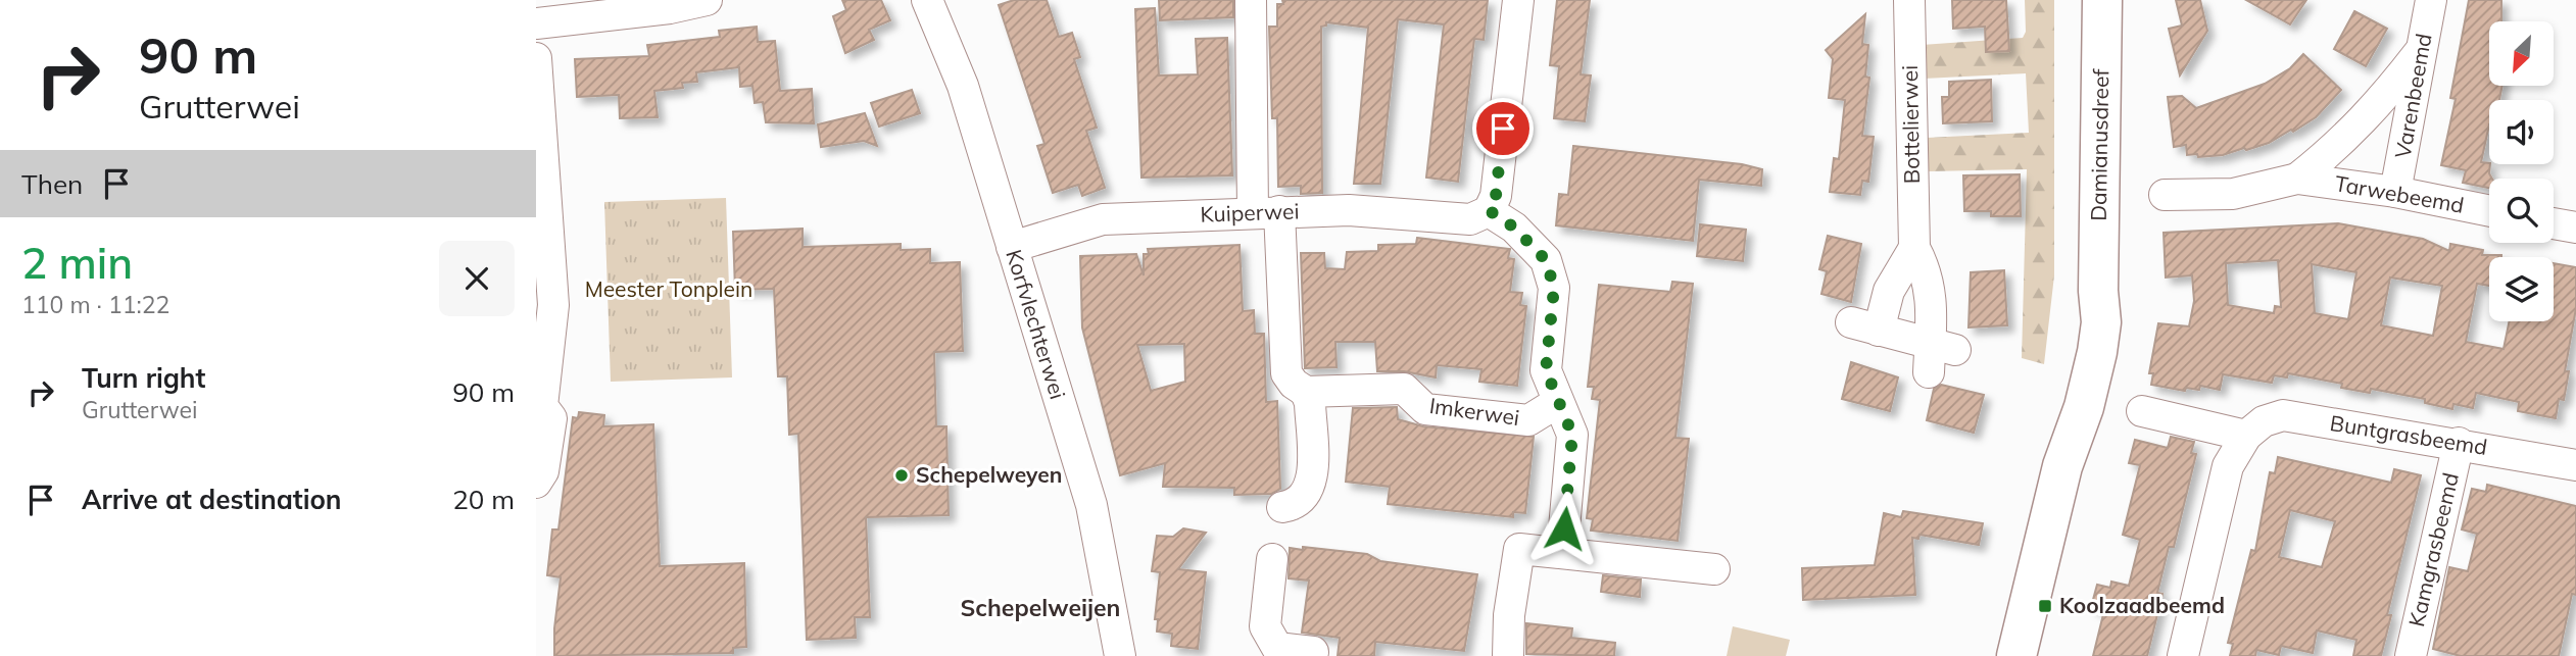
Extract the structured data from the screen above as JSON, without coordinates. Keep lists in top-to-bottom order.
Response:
{
  "streets": {
    "street": [
      "Varenbeemd",
      "Bottelierwei",
      "Damianusdreef",
      "Tarwebeemd",
      "Kuiperwei",
      "Korfvlechterwei",
      "Imkerwei",
      "Buntgrasbeemd",
      "Kamgrasbeemd"
    ]
  },
  "crossings": [
    ["Varenbeemd", "Tarwebeemd"],
    ["Kuiperwei", "Korfvlechterwei"],
    ["Buntgrasbeemd", "Kamgrasbeemd"]
  ],
  "districts": ["Schepelweijen"],
  "parks": ["Meester Tonplein"],
  "places": {
    "other": ["Schepelweyen"],
    "transit": ["Koolzaadbeemd"]
  },
  "north": "bottom left",
  "page": {
    "turn": ["90 m", "Grutterwei"],
    "then": "Then",
    "heading": ["2 min", "110 m · 11:22"],
    "list": [
      {
        "name": "Turn right",
        "note": "Grutterwei",
        "value": "90 m"
      },
      {
        "name": "Arrive at destination",
        "value": "20 m"
      }
    ]
  }
}
